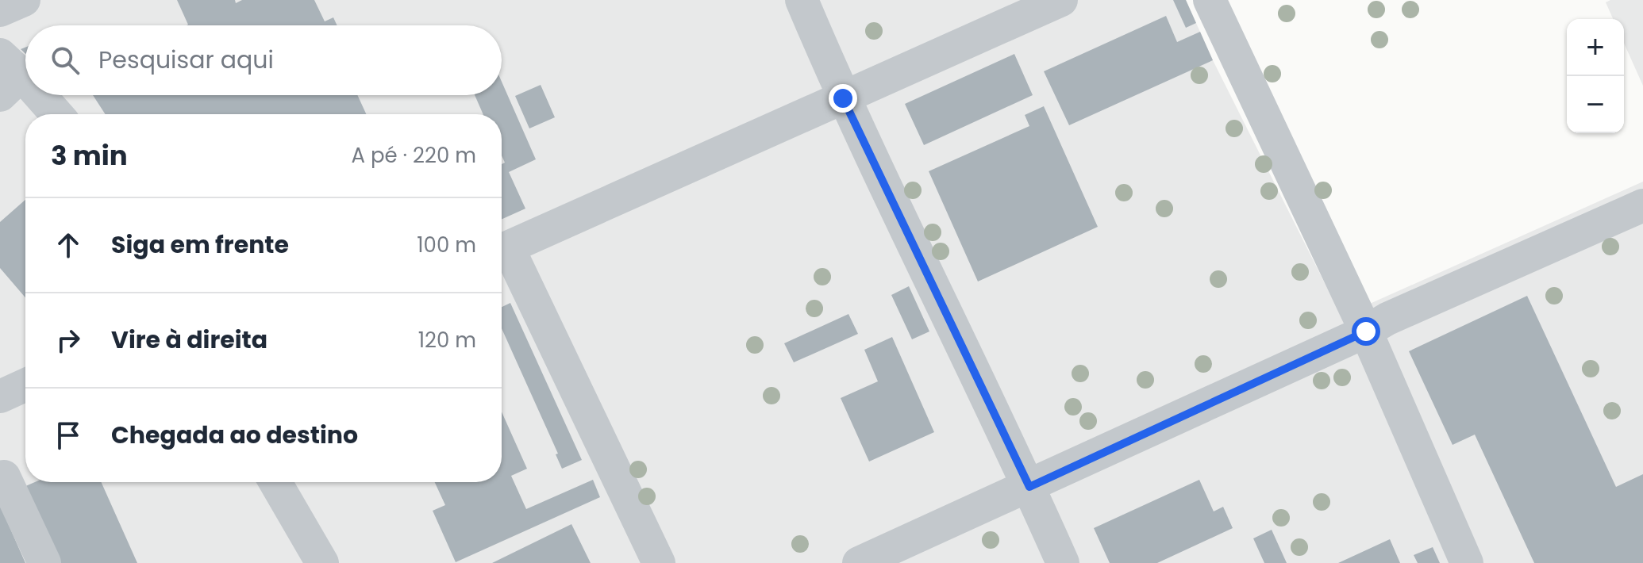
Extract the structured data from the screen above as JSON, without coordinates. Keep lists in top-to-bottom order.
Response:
{
  "page": {
    "map_buttons": ["+", "−"],
    "search": "Pesquisar aqui",
    "heading": ["3 min", "A pé · 220 m"],
    "list": [
      ["Siga em frente", "100 m"],
      ["Vire à direita", "120 m"],
      "Chegada ao destino"
    ]
  }
}
